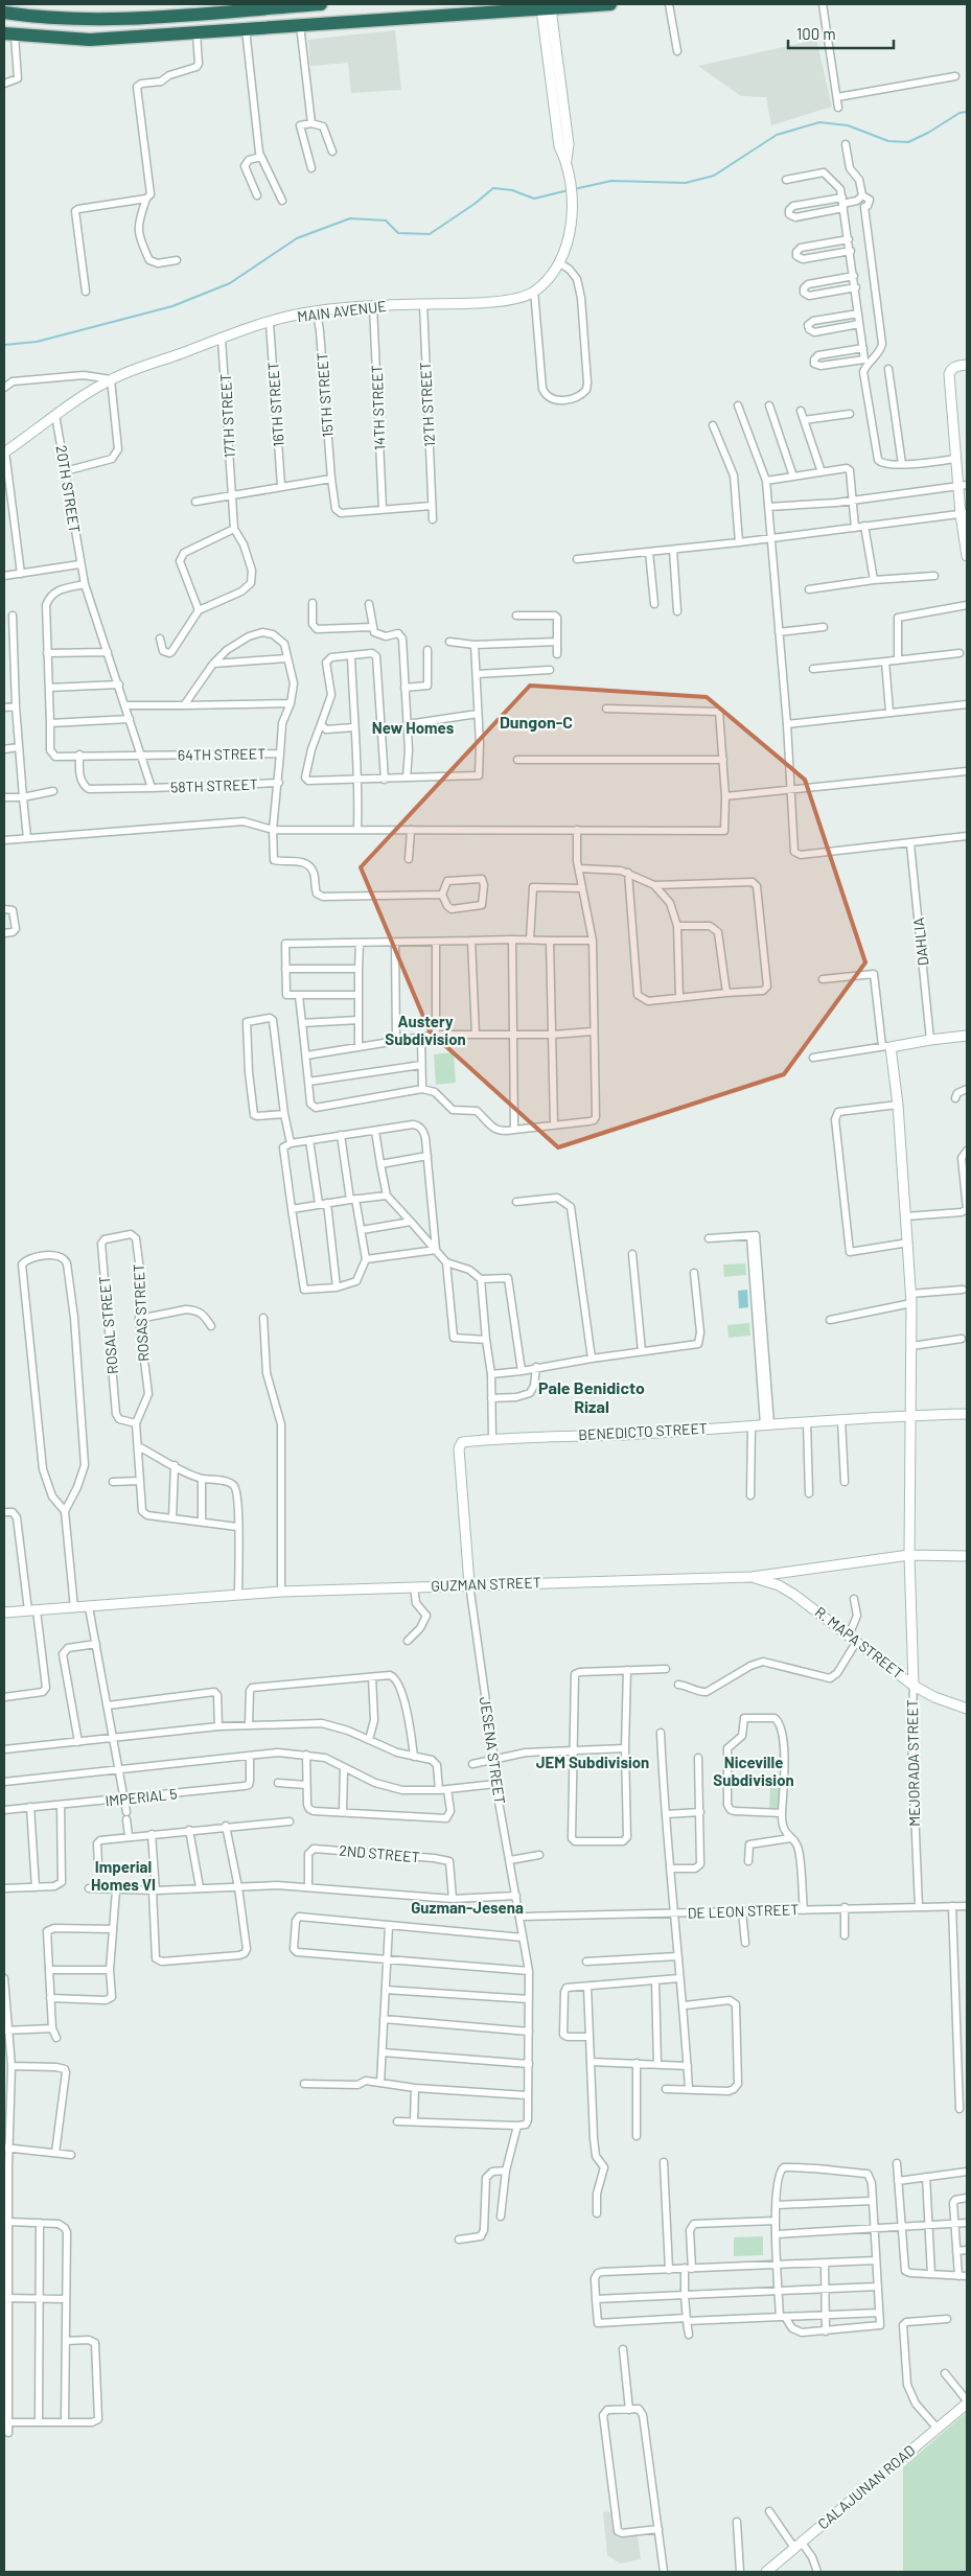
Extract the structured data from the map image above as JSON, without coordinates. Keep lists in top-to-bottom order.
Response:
{
  "streets": {
    "street": [
      "MAIN AVENUE",
      "15TH STREET",
      "16TH STREET",
      "12TH STREET",
      "14TH STREET",
      "17TH STREET",
      "20TH STREET",
      "64TH STREET",
      "58TH STREET",
      "DAHLIA",
      "ROSAS STREET",
      "ROSAL STREET",
      "BENEDICTO STREET",
      "GUZMAN STREET",
      "R. MAPA STREET",
      "JESENA STREET",
      "MEJORADA STREET",
      "IMPERIAL 5",
      "2ND STREET",
      "DE LEON STREET",
      "CALAJUNAN ROAD"
    ]
  },
  "crossings": [
    ["MAIN AVENUE", "15TH STREET"],
    ["MAIN AVENUE", "16TH STREET"],
    ["MAIN AVENUE", "12TH STREET"],
    ["MAIN AVENUE", "14TH STREET"],
    ["MAIN AVENUE", "17TH STREET"],
    ["MAIN AVENUE", "20TH STREET"],
    ["15TH STREET", "12TH STREET"],
    ["15TH STREET", "14TH STREET"],
    ["20TH STREET", "58TH STREET"],
    ["64TH STREET", "58TH STREET"],
    ["ROSAS STREET", "ROSAL STREET"],
    ["BENEDICTO STREET", "GUZMAN STREET"],
    ["BENEDICTO STREET", "JESENA STREET"],
    ["BENEDICTO STREET", "MEJORADA STREET"],
    ["GUZMAN STREET", "R. MAPA STREET"],
    ["GUZMAN STREET", "JESENA STREET"],
    ["GUZMAN STREET", "MEJORADA STREET"],
    ["R. MAPA STREET", "MEJORADA STREET"],
    ["JESENA STREET", "DE LEON STREET"],
    ["MEJORADA STREET", "DE LEON STREET"]
  ],
  "districts": [
    "Dungon-C",
    "New Homes",
    "Austery Subdivision",
    "Pale Benidicto Rizal",
    "JEM Subdivision",
    "Niceville Subdivision",
    "Imperial Homes VI",
    "Guzman-Jesena"
  ],
  "scale_bar": "100 m"
}
